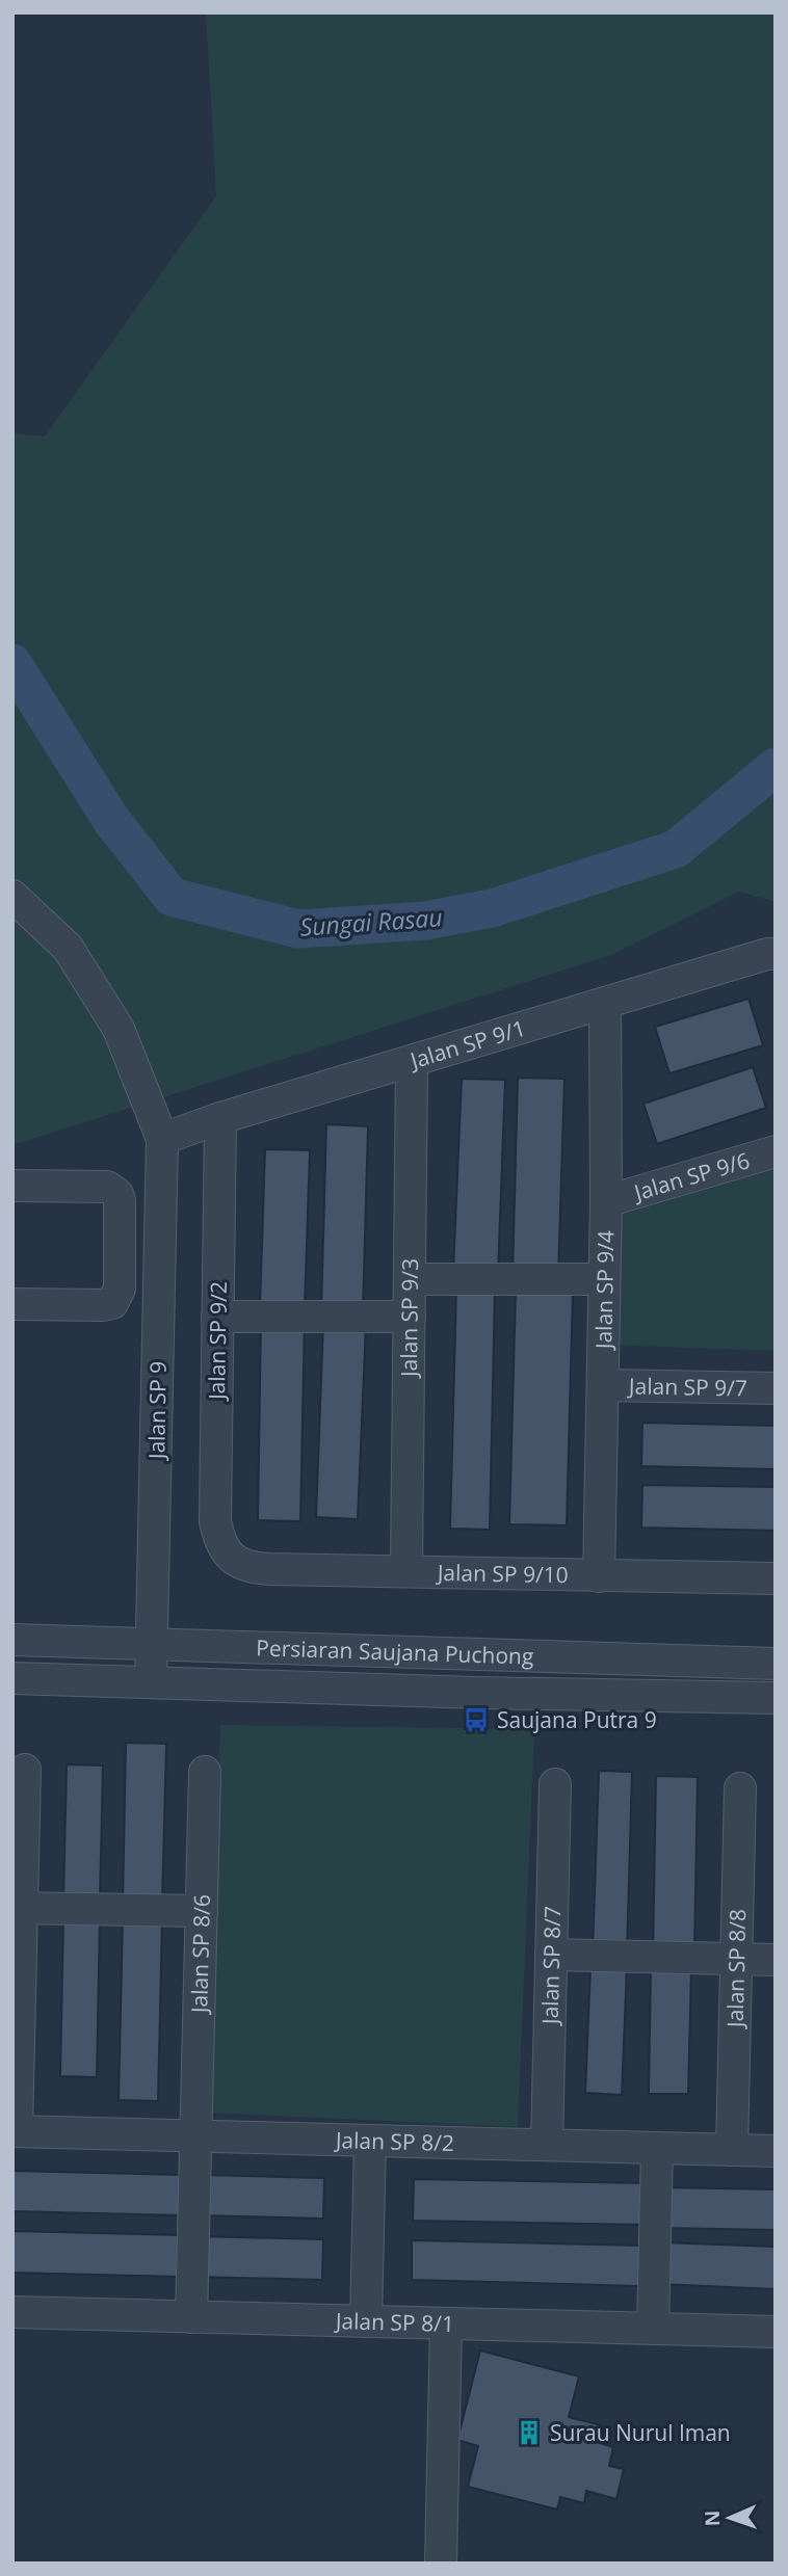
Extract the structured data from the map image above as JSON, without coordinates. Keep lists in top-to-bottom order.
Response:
{
  "streets": {
    "street": [
      "Jalan SP 9/1",
      "Jalan SP 9/6",
      "Jalan SP 9/4",
      "Jalan SP 9/3",
      "Jalan SP 9/2",
      "Jalan SP 9/7",
      "Jalan SP 9",
      "Jalan SP 9/10",
      "Persiaran Saujana Puchong",
      "Jalan SP 8/6",
      "Jalan SP 8/7",
      "Jalan SP 8/8",
      "Jalan SP 8/2",
      "Jalan SP 8/1"
    ]
  },
  "crossings": [
    ["Jalan SP 9/1", "Jalan SP 9/4"],
    ["Jalan SP 9/1", "Jalan SP 9/3"],
    ["Jalan SP 9/1", "Jalan SP 9/2"],
    ["Jalan SP 9/1", "Jalan SP 9"],
    ["Jalan SP 9/6", "Jalan SP 9/4"],
    ["Jalan SP 9/4", "Jalan SP 9/7"],
    ["Jalan SP 9/4", "Jalan SP 9/10"],
    ["Jalan SP 9/3", "Jalan SP 9/10"],
    ["Jalan SP 9/2", "Jalan SP 9/10"],
    ["Jalan SP 9", "Persiaran Saujana Puchong"],
    ["Jalan SP 8/6", "Jalan SP 8/2"],
    ["Jalan SP 8/6", "Jalan SP 8/1"],
    ["Jalan SP 8/7", "Jalan SP 8/2"],
    ["Jalan SP 8/8", "Jalan SP 8/2"]
  ],
  "water": ["Sungai Rasau"],
  "places": {
    "bus stop": ["Saujana Putra 9"],
    "building": ["Surau Nurul Iman"]
  },
  "north": "left"
}
